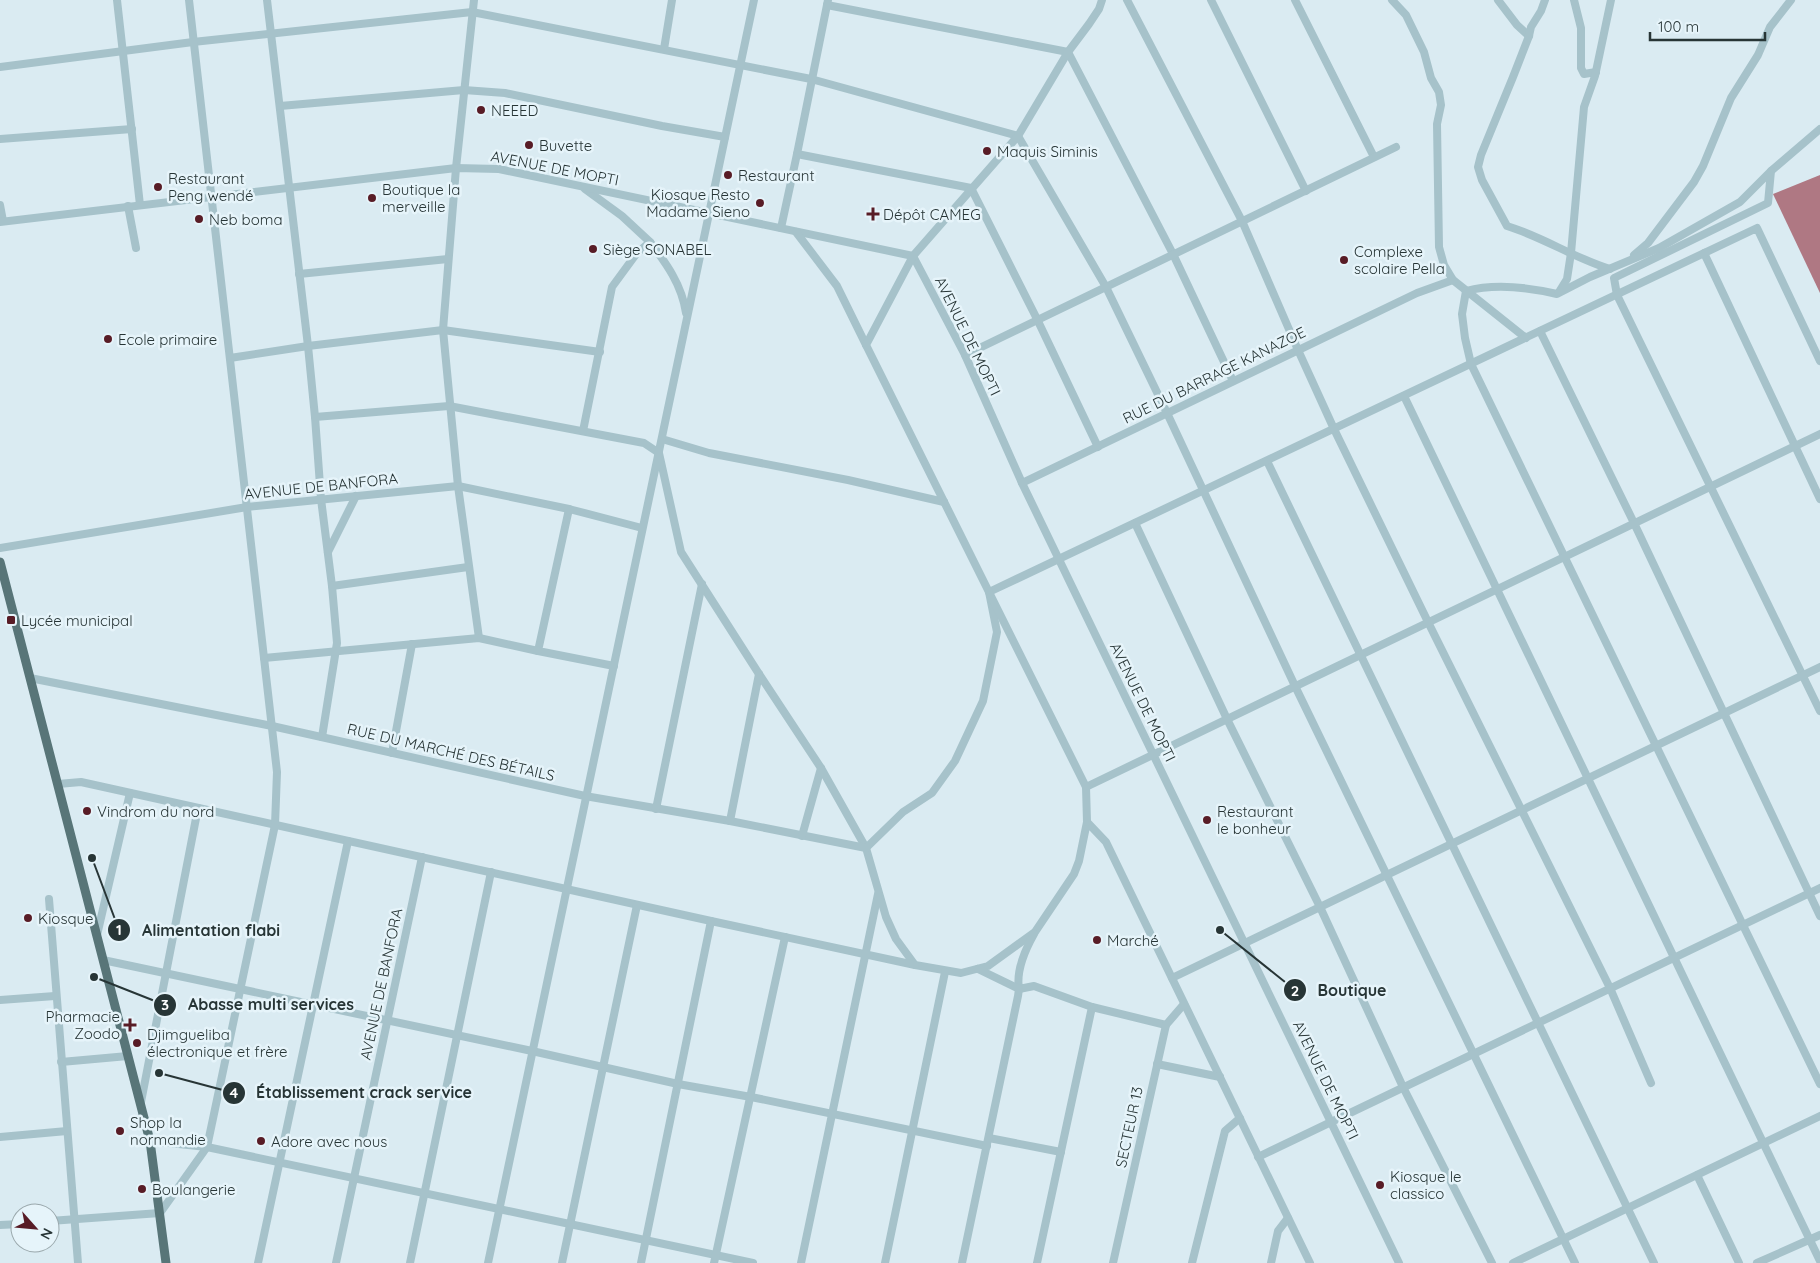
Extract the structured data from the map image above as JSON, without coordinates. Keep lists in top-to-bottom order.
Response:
{
  "streets": {
    "street": [
      "AVENUE DE MOPTI",
      "RUE DU BARRAGE KANAZOE",
      "AVENUE DE BANFORA",
      "RUE DU MARCHÉ DES BÉTAILS",
      "SECTEUR 13"
    ]
  },
  "crossings": [
    ["AVENUE DE MOPTI", "RUE DU BARRAGE KANAZOE"]
  ],
  "places": {
    "other": [
      "NEEED",
      "Buvette",
      "Maquis Siminis",
      "Restaurant",
      "Restaurant Peng wendé",
      "Boutique la merveille",
      "Kiosque Resto Madame Sieno",
      "Neb boma",
      "Siège SONABEL",
      "Complexe scolaire Pella",
      "Ecole primaire",
      "Vindrom du nord",
      "Restaurant le bonheur",
      "Alimentation flabi",
      "Kiosque",
      "Boutique",
      "Marché",
      "Abasse multi services",
      "Djimgueliba électronique et frère",
      "Établissement crack service",
      "Shop la normandie",
      "Adore avec nous",
      "Kiosque le classico",
      "Boulangerie"
    ],
    "health": ["Dépôt CAMEG", "Pharmacie Zoodo"],
    "transit": ["Lycée municipal"]
  },
  "scale_bar": "100 m",
  "north": "bottom right"
}
